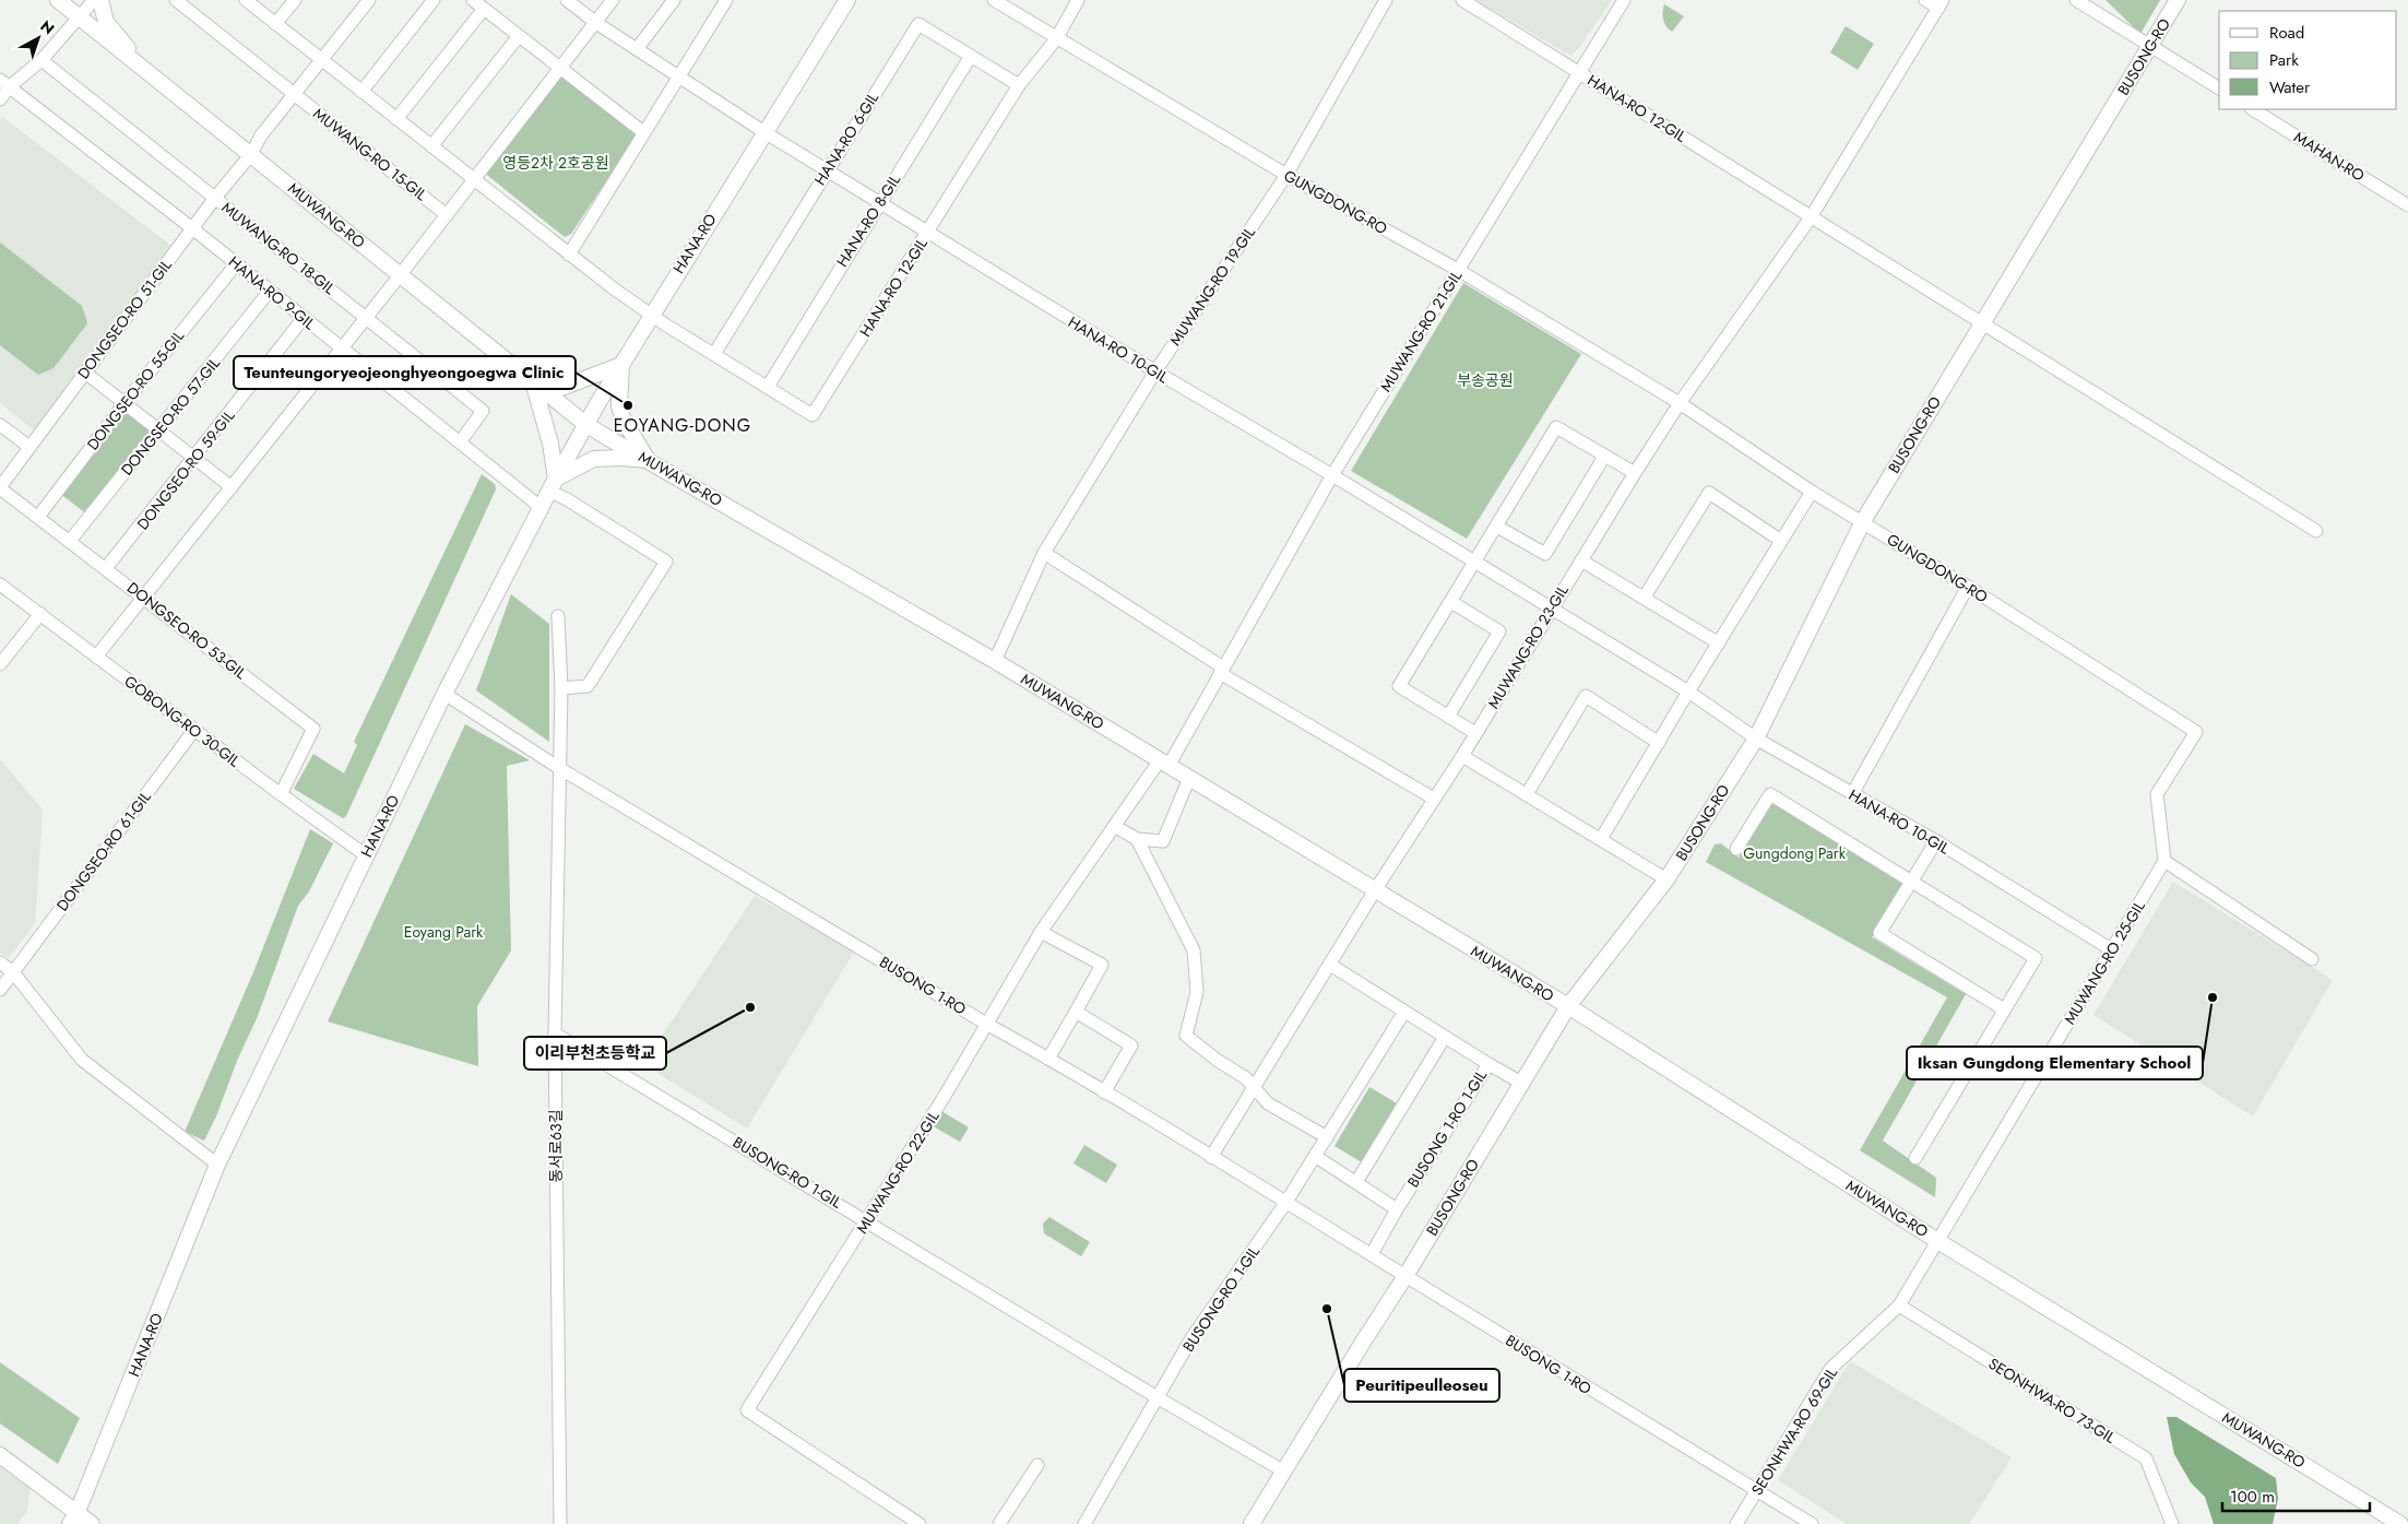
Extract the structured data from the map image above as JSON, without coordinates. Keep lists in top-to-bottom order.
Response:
{
  "streets": {
    "street": [
      "BUSONG-RO",
      "HANA-RO 12-GIL",
      "HANA-RO 6-GIL",
      "MUWANG-RO 15-GIL",
      "MAHAN-RO",
      "GUNGDONG-RO",
      "MUWANG-RO",
      "HANA-RO 8-GIL",
      "HANA-RO",
      "MUWANG-RO 18-GIL",
      "MUWANG-RO 19-GIL",
      "HANA-RO 9-GIL",
      "DONGSEO-RO 51-GIL",
      "MUWANG-RO 21-GIL",
      "HANA-RO 10-GIL",
      "DONGSEO-RO 55-GIL",
      "DONGSEO-RO 57-GIL",
      "DONGSEO-RO 59-GIL",
      "DONGSEO-RO 53-GIL",
      "MUWANG-RO 23-GIL",
      "GOBONG-RO 30-GIL",
      "DONGSEO-RO 61-GIL",
      "MUWANG-RO 25-GIL",
      "BUSONG 1-RO",
      "BUSONG 1-RO 1-GIL",
      "동서로63길",
      "BUSONG-RO 1-GIL",
      "MUWANG-RO 22-GIL",
      "SEONHWA-RO 73-GIL",
      "SEONHWA-RO 69-GIL"
    ]
  },
  "crossings": [
    ["BUSONG-RO", "HANA-RO 12-GIL"],
    ["BUSONG-RO", "GUNGDONG-RO"],
    ["BUSONG-RO", "MUWANG-RO"],
    ["BUSONG-RO", "HANA-RO 10-GIL"],
    ["BUSONG-RO", "BUSONG 1-RO"],
    ["BUSONG-RO", "BUSONG-RO 1-GIL"],
    ["HANA-RO 12-GIL", "HANA-RO 6-GIL"],
    ["HANA-RO 12-GIL", "GUNGDONG-RO"],
    ["HANA-RO 12-GIL", "HANA-RO 8-GIL"],
    ["HANA-RO 12-GIL", "HANA-RO"],
    ["HANA-RO 12-GIL", "MUWANG-RO 21-GIL"],
    ["HANA-RO 12-GIL", "HANA-RO 10-GIL"],
    ["HANA-RO 6-GIL", "HANA-RO 8-GIL"],
    ["HANA-RO 6-GIL", "HANA-RO 10-GIL"],
    ["GUNGDONG-RO", "MUWANG-RO 19-GIL"],
    ["GUNGDONG-RO", "MUWANG-RO 21-GIL"],
    ["GUNGDONG-RO", "MUWANG-RO 23-GIL"],
    ["GUNGDONG-RO", "MUWANG-RO 25-GIL"],
    ["MUWANG-RO", "HANA-RO"],
    ["MUWANG-RO", "MUWANG-RO 19-GIL"],
    ["MUWANG-RO", "DONGSEO-RO 51-GIL"],
    ["MUWANG-RO", "MUWANG-RO 21-GIL"],
    ["MUWANG-RO", "MUWANG-RO 23-GIL"],
    ["MUWANG-RO", "MUWANG-RO 25-GIL"],
    ["MUWANG-RO", "MUWANG-RO 22-GIL"],
    ["MUWANG-RO", "SEONHWA-RO 69-GIL"],
    ["HANA-RO 8-GIL", "HANA-RO 10-GIL"],
    ["HANA-RO", "HANA-RO 9-GIL"],
    ["HANA-RO", "HANA-RO 10-GIL"],
    ["HANA-RO", "GOBONG-RO 30-GIL"],
    ["HANA-RO", "BUSONG 1-RO"],
    ["MUWANG-RO 18-GIL", "HANA-RO 9-GIL"],
    ["MUWANG-RO 18-GIL", "DONGSEO-RO 51-GIL"],
    ["MUWANG-RO 19-GIL", "HANA-RO 10-GIL"],
    ["HANA-RO 9-GIL", "DONGSEO-RO 51-GIL"],
    ["HANA-RO 9-GIL", "DONGSEO-RO 55-GIL"],
    ["HANA-RO 9-GIL", "DONGSEO-RO 57-GIL"],
    ["HANA-RO 9-GIL", "DONGSEO-RO 59-GIL"],
    ["DONGSEO-RO 51-GIL", "DONGSEO-RO 53-GIL"],
    ["MUWANG-RO 21-GIL", "HANA-RO 10-GIL"],
    ["MUWANG-RO 21-GIL", "MUWANG-RO 22-GIL"],
    ["HANA-RO 10-GIL", "MUWANG-RO 23-GIL"],
    ["HANA-RO 10-GIL", "MUWANG-RO 25-GIL"],
    ["DONGSEO-RO 55-GIL", "DONGSEO-RO 53-GIL"],
    ["DONGSEO-RO 57-GIL", "DONGSEO-RO 53-GIL"],
    ["DONGSEO-RO 59-GIL", "DONGSEO-RO 53-GIL"],
    ["DONGSEO-RO 53-GIL", "GOBONG-RO 30-GIL"],
    ["GOBONG-RO 30-GIL", "DONGSEO-RO 61-GIL"],
    ["MUWANG-RO 25-GIL", "SEONHWA-RO 69-GIL"],
    ["BUSONG 1-RO", "BUSONG 1-RO 1-GIL"],
    ["BUSONG 1-RO", "동서로63길"],
    ["BUSONG 1-RO", "BUSONG-RO 1-GIL"],
    ["BUSONG 1-RO", "MUWANG-RO 22-GIL"],
    ["BUSONG 1-RO", "SEONHWA-RO 69-GIL"],
    ["동서로63길", "BUSONG-RO 1-GIL"],
    ["BUSONG-RO 1-GIL", "MUWANG-RO 22-GIL"],
    ["SEONHWA-RO 73-GIL", "SEONHWA-RO 69-GIL"]
  ],
  "districts": ["EOYANG-DONG"],
  "parks": [
    "영등2차 2호공원",
    "부송공원",
    "Gungdong Park",
    "Eoyang Park"
  ],
  "places": [
    "Teunteungoryeojeonghyeongoegwa Clinic",
    "Iksan Gungdong Elementary School",
    "이리부천초등학교",
    "Peuritipeulleoseu"
  ],
  "legend": ["Road", "Park", "Water"],
  "scale_bar": "100 m",
  "north": "top right"
}
